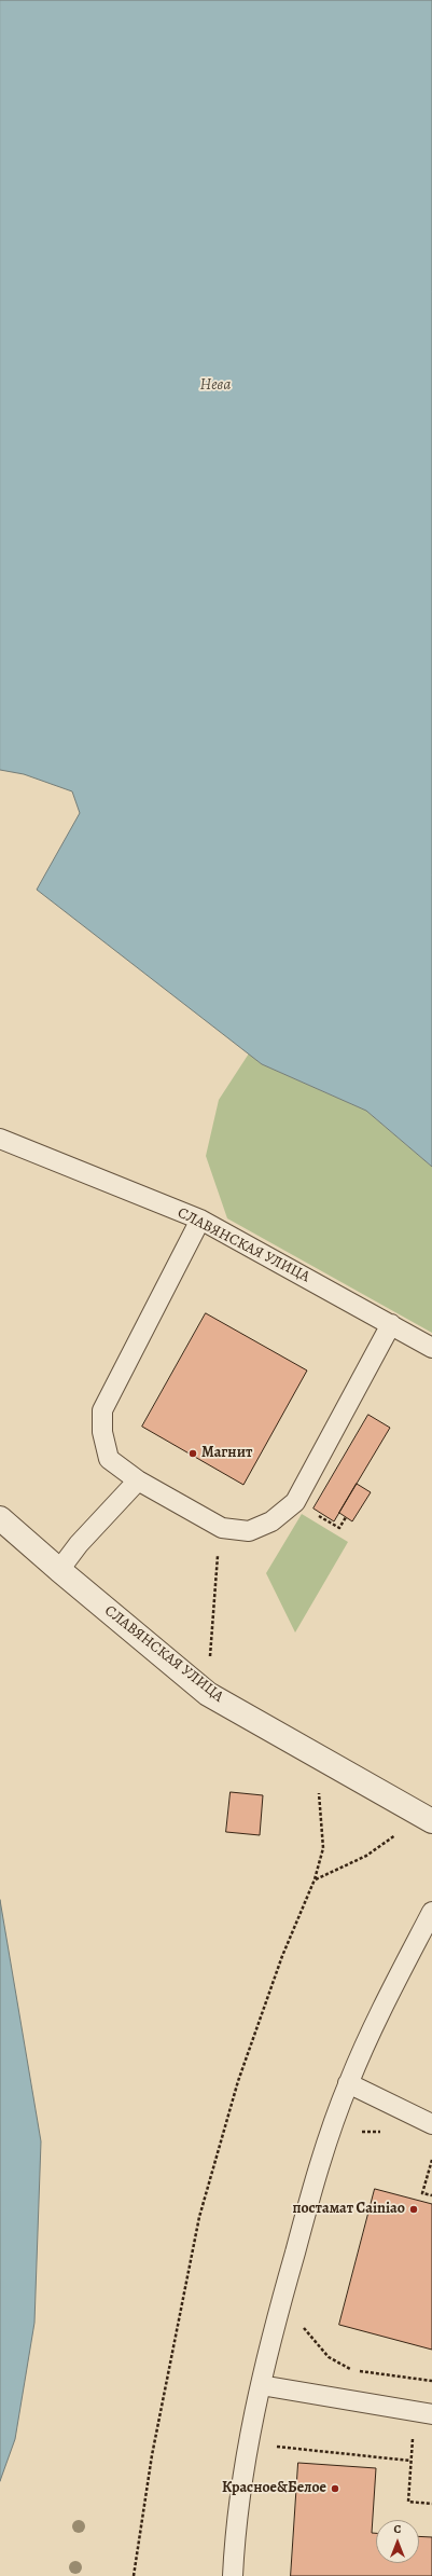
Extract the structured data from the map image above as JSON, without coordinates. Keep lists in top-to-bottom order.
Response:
{
  "streets": {
    "street": ["СЛАВЯНСКАЯ УЛИЦА"]
  },
  "water": ["Нева"],
  "places": ["Магнит", "постамат Cainiao", "Красное&Белое"],
  "north": "top"
}
